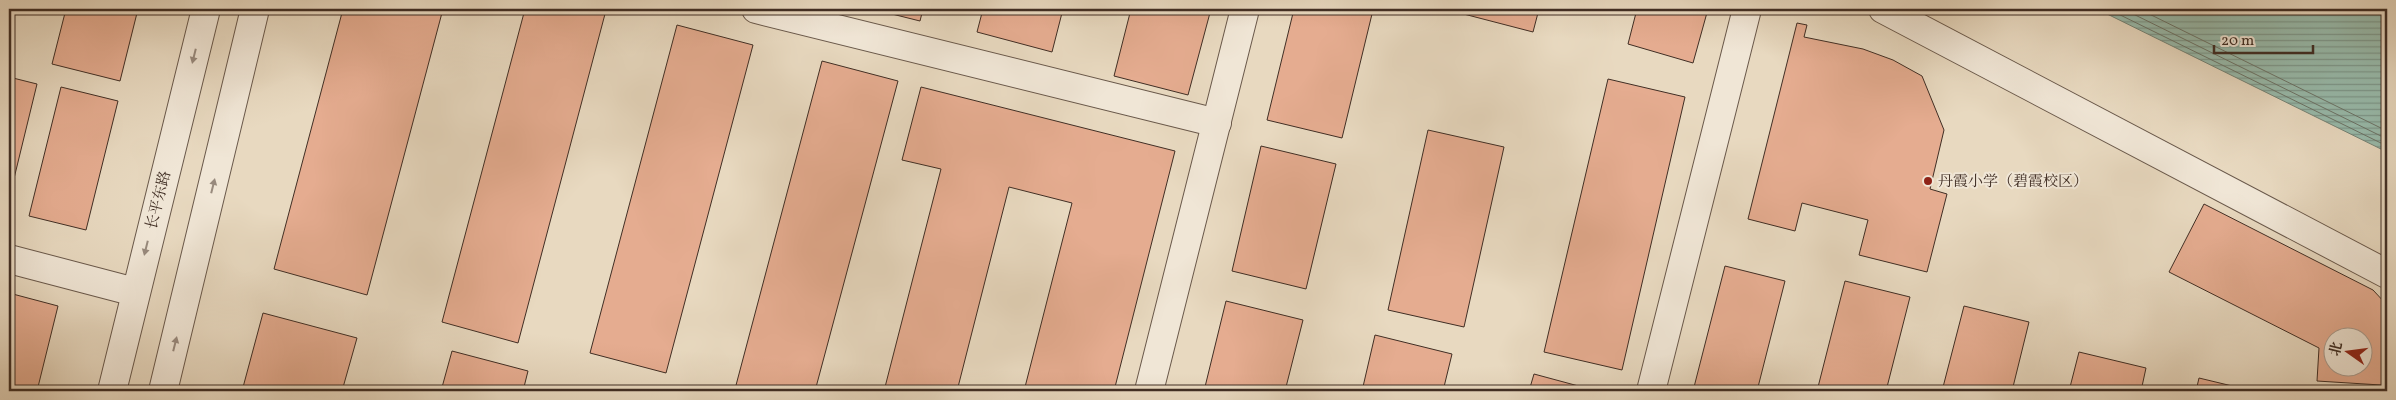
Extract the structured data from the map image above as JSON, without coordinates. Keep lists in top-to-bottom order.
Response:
{
  "streets": {
    "street": ["长平东路"]
  },
  "places": ["丹霞小学（碧霞校区）"],
  "scale_bar": "20 m",
  "north": "left"
}
